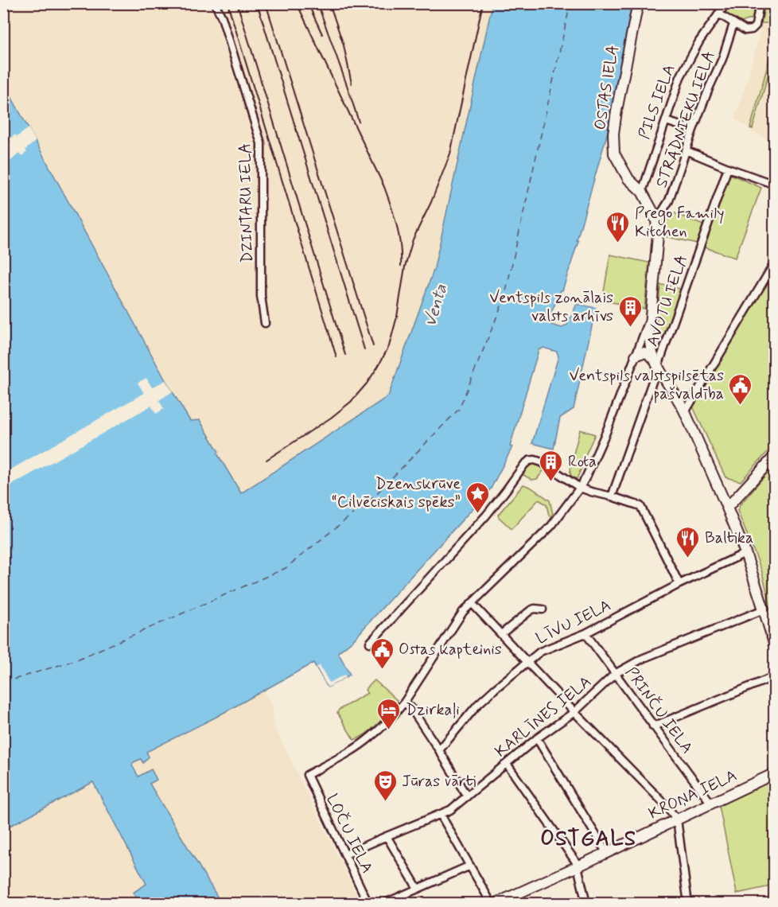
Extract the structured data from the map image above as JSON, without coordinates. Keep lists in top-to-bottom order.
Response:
{
  "streets": {
    "street": [
      "OSTAS IELA",
      "PILS IELA",
      "STRĀDNIEKU IELA",
      "DZINTARU IELA",
      "AVOTU IELA",
      "LĪVU IELA",
      "PRINČU IELA",
      "KARLĪNES IELA",
      "KROŅA IELA",
      "LOČU IELA"
    ]
  },
  "crossings": [
    ["OSTAS IELA", "PILS IELA"],
    ["OSTAS IELA", "STRĀDNIEKU IELA"],
    ["LĪVU IELA", "PRINČU IELA"],
    ["PRINČU IELA", "KARLĪNES IELA"],
    ["PRINČU IELA", "KROŅA IELA"],
    ["KARLĪNES IELA", "LOČU IELA"]
  ],
  "districts": ["OSTGALS"],
  "water": ["Venta"],
  "places": {
    "restaurant": ["Prego Family Kitchen", "Baltika"],
    "building": ["Ventspils zonālais valsts arhīvs", "Rota"],
    "public building": ["Ventspils valstspilsētas pašvaldība", "Ostas kapteinis"],
    "place": ["Dzenskrūve “Cilvēciskais spēks”"],
    "hotel": ["Dzirkaļi"],
    "theatre": ["Jūras vārti"]
  }
}
